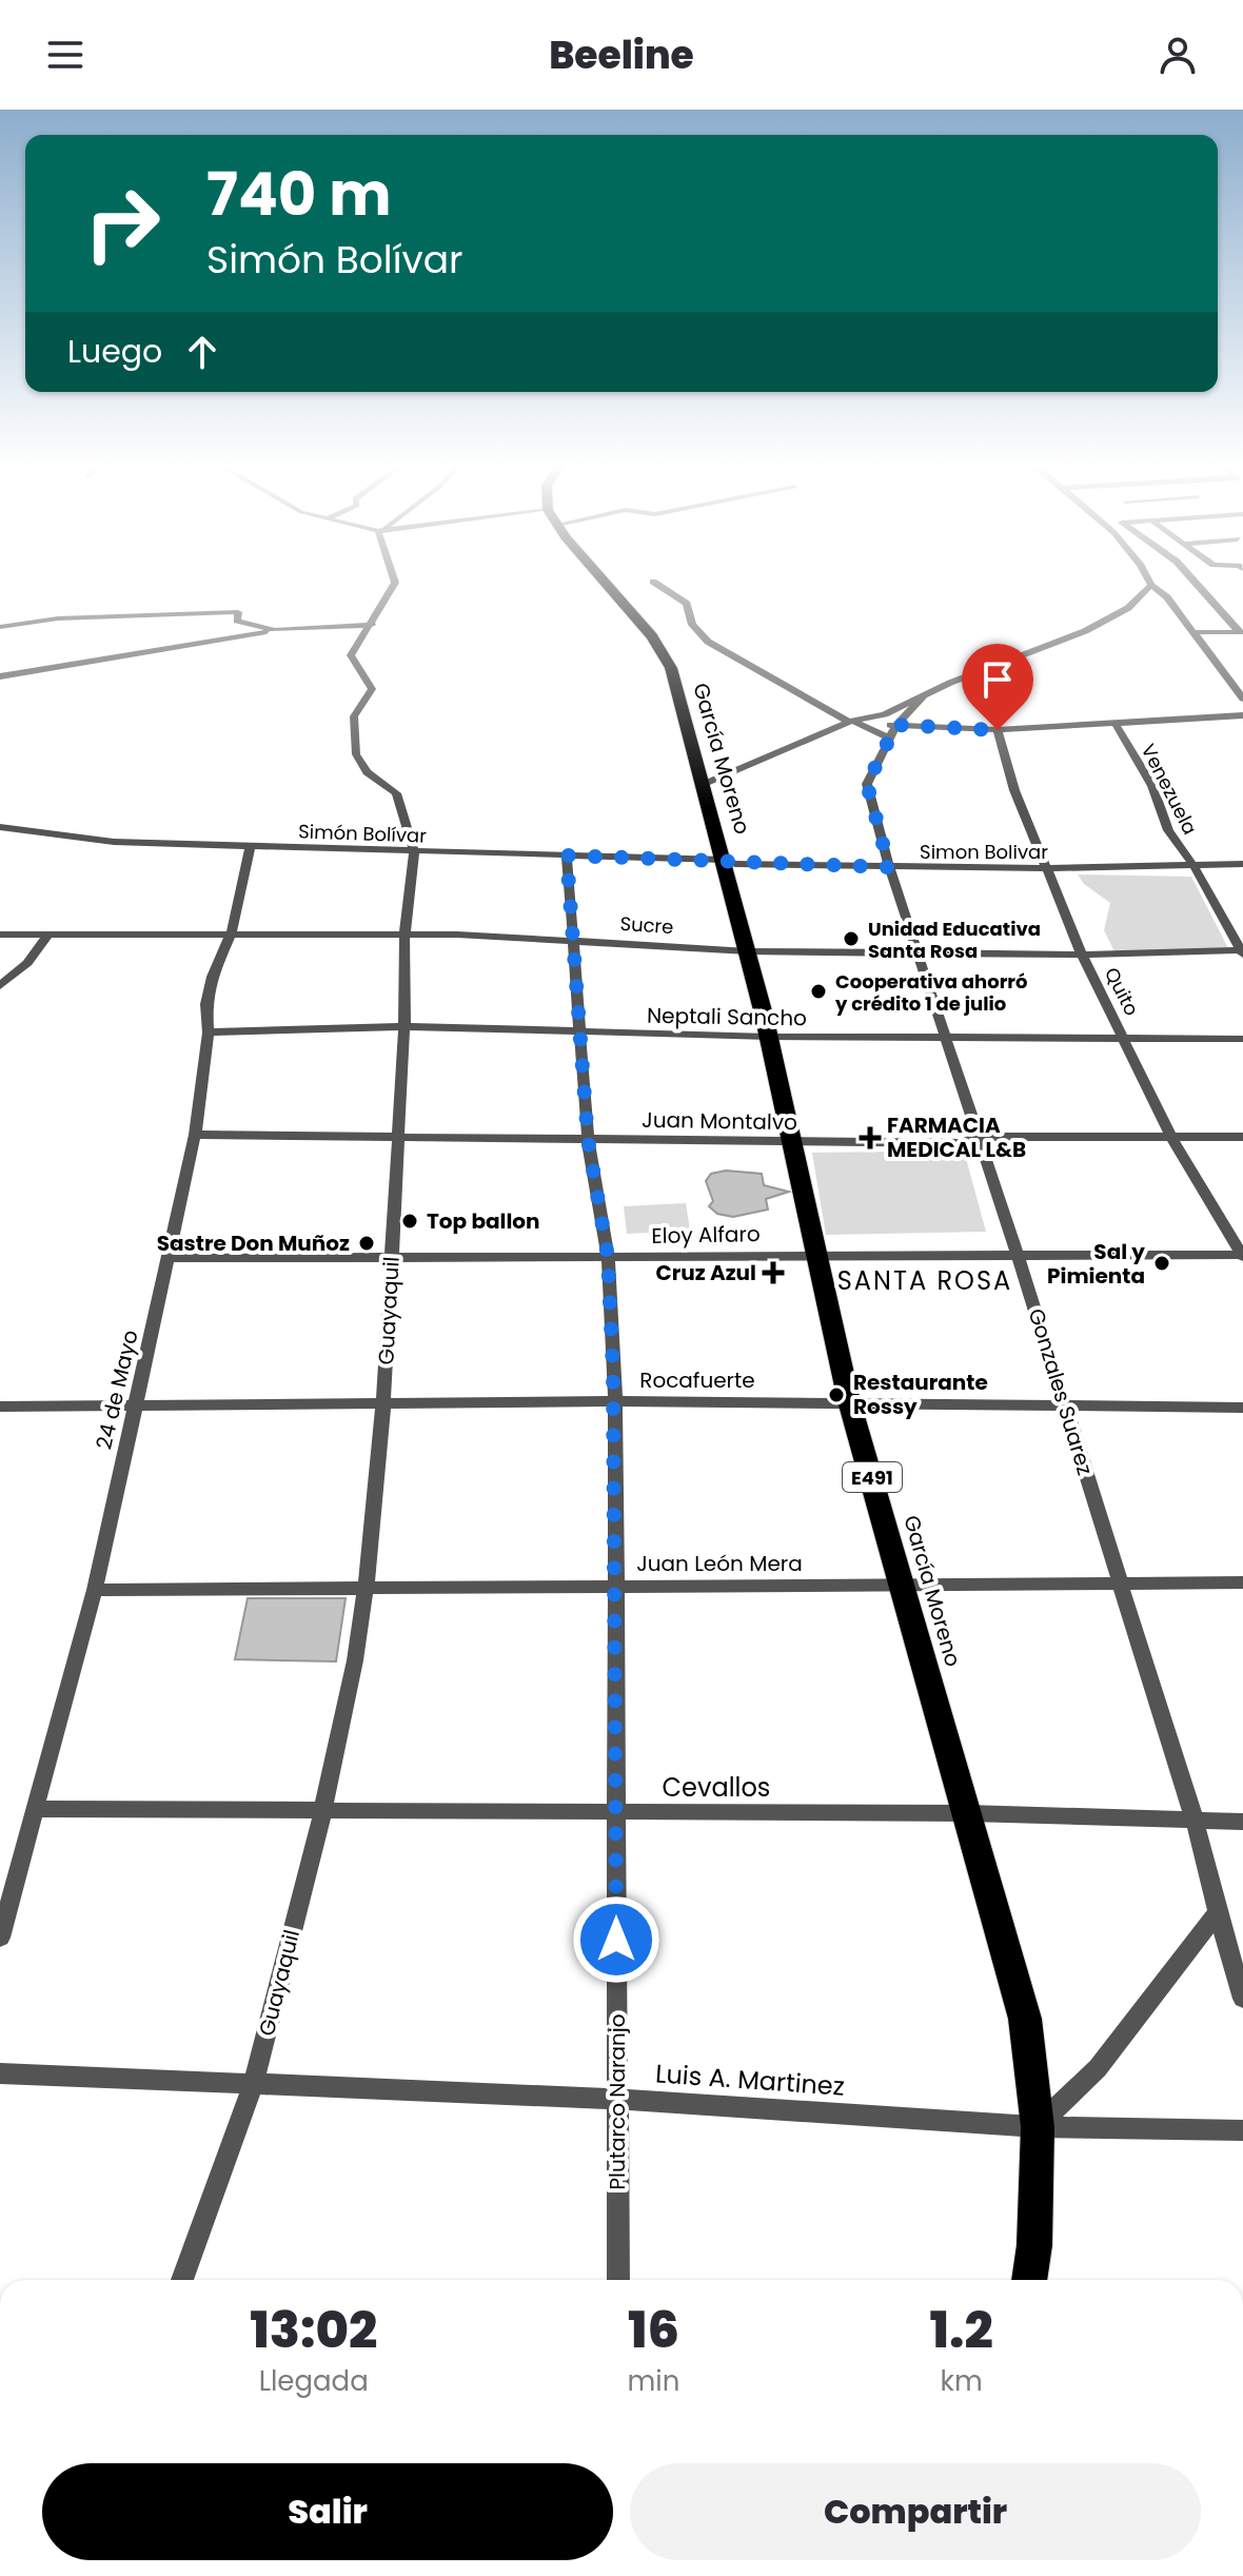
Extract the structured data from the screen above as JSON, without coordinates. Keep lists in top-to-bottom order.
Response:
{
  "streets": {
    "highway": ["García Moreno", "E491"],
    "street": [
      "Venezuela",
      "Simón Bolívar",
      "Simon Bolivar",
      "Sucre",
      "Quito",
      "Neptali Sancho",
      "Juan Montalvo",
      "Eloy Alfaro",
      "Guayaquil",
      "Rocafuerte",
      "24 de Mayo",
      "Gonzales Suarez",
      "Juan León Mera",
      "Cevallos",
      "Luis A. Martinez",
      "Plutarco Naranjo"
    ]
  },
  "crossings": [
    ["García Moreno", "Simón Bolívar"],
    ["García Moreno", "Simon Bolivar"],
    ["García Moreno", "Sucre"],
    ["García Moreno", "Neptali Sancho"],
    ["García Moreno", "Juan Montalvo"],
    ["García Moreno", "Eloy Alfaro"],
    ["García Moreno", "Rocafuerte"],
    ["García Moreno", "Juan León Mera"],
    ["García Moreno", "Cevallos"],
    ["García Moreno", "Luis A. Martinez"],
    ["Venezuela", "Simon Bolivar"],
    ["Venezuela", "Sucre"],
    ["Simón Bolívar", "Simon Bolivar"],
    ["Simón Bolívar", "Guayaquil"],
    ["Simón Bolívar", "24 de Mayo"],
    ["Simón Bolívar", "Plutarco Naranjo"],
    ["Simon Bolivar", "Quito"],
    ["Simon Bolivar", "Gonzales Suarez"],
    ["Sucre", "Quito"],
    ["Sucre", "Guayaquil"],
    ["Sucre", "24 de Mayo"],
    ["Sucre", "Gonzales Suarez"],
    ["Sucre", "Plutarco Naranjo"],
    ["Quito", "Neptali Sancho"],
    ["Quito", "Juan Montalvo"],
    ["Quito", "Eloy Alfaro"],
    ["Neptali Sancho", "Guayaquil"],
    ["Neptali Sancho", "24 de Mayo"],
    ["Neptali Sancho", "Gonzales Suarez"],
    ["Neptali Sancho", "Plutarco Naranjo"],
    ["Juan Montalvo", "Guayaquil"],
    ["Juan Montalvo", "24 de Mayo"],
    ["Juan Montalvo", "Gonzales Suarez"],
    ["Juan Montalvo", "Plutarco Naranjo"],
    ["Eloy Alfaro", "Guayaquil"],
    ["Eloy Alfaro", "24 de Mayo"],
    ["Eloy Alfaro", "Gonzales Suarez"],
    ["Eloy Alfaro", "Plutarco Naranjo"],
    ["Guayaquil", "Rocafuerte"],
    ["Guayaquil", "Juan León Mera"],
    ["Guayaquil", "Cevallos"],
    ["Guayaquil", "Luis A. Martinez"],
    ["Rocafuerte", "24 de Mayo"],
    ["Rocafuerte", "Gonzales Suarez"],
    ["Rocafuerte", "Plutarco Naranjo"],
    ["24 de Mayo", "Juan León Mera"],
    ["24 de Mayo", "Cevallos"],
    ["Gonzales Suarez", "Juan León Mera"],
    ["Gonzales Suarez", "Cevallos"],
    ["Juan León Mera", "Plutarco Naranjo"],
    ["Cevallos", "Plutarco Naranjo"],
    ["Luis A. Martinez", "Plutarco Naranjo"]
  ],
  "districts": ["SANTA ROSA"],
  "places": {
    "other": [
      "Unidad Educativa Santa Rosa",
      "Cooperativa ahorró y crédito 1 de julio",
      "Top ballon",
      "Sastre Don Muñoz",
      "Sal y Pimienta",
      "Restaurante Rossy"
    ],
    "health": ["FARMACIA MEDICAL L&B", "Cruz Azul"]
  },
  "page": {
    "header": "Beeline",
    "turn": ["740 m", "Simón Bolívar"],
    "then": "Luego",
    "eta": [
      "13:02",
      "Llegada",
      "16",
      "min",
      "1.2",
      "km"
    ],
    "buttons": ["Salir", "Compartir"]
  }
}
